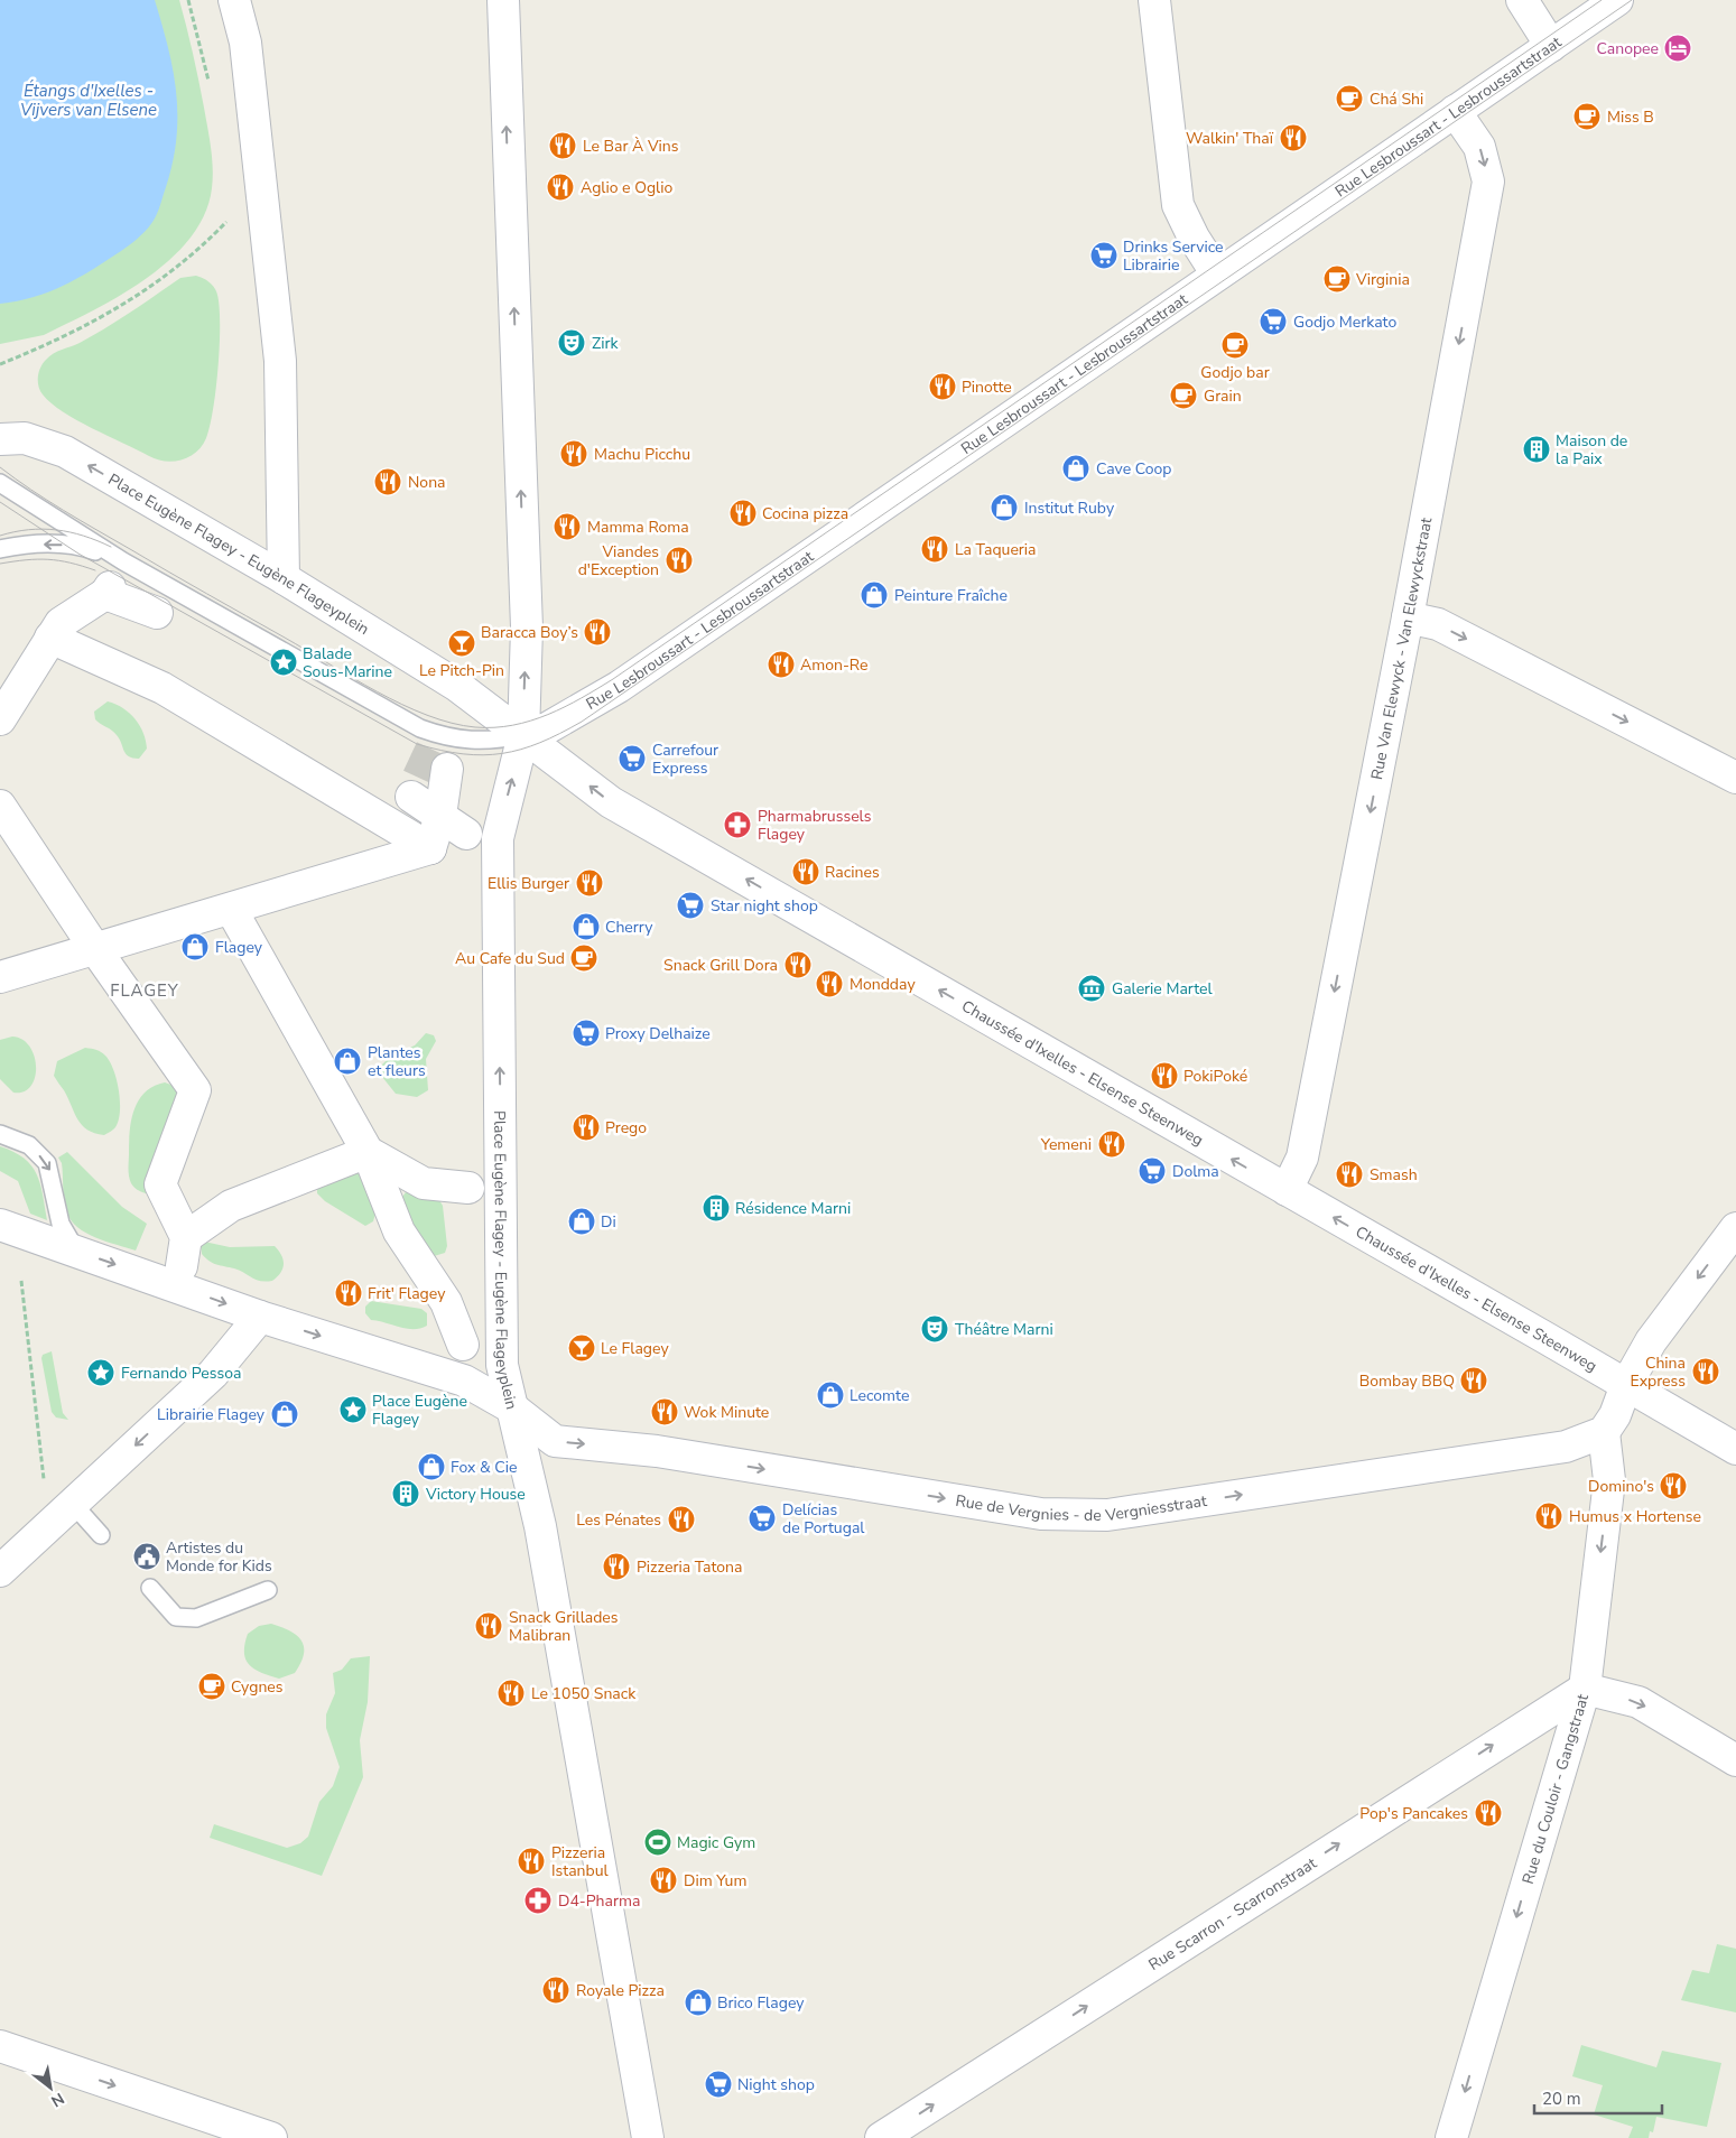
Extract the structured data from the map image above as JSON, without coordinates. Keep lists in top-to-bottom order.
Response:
{
  "streets": {
    "street": [
      "Rue Lesbroussart - Lesbroussartstraat",
      "Place Eugène Flagey - Eugène Flageyplein",
      "Rue Van Elewyck - Van Elewyckstraat",
      "Chaussée d'Ixelles - Elsense Steenweg",
      "Rue de Vergnies - de Vergniesstraat",
      "Rue du Couloir - Gangstraat",
      "Rue Scarron - Scarronstraat"
    ]
  },
  "crossings": [
    ["Rue Lesbroussart - Lesbroussartstraat", "Place Eugène Flagey - Eugène Flageyplein"],
    ["Rue Lesbroussart - Lesbroussartstraat", "Rue Van Elewyck - Van Elewyckstraat"],
    ["Rue Lesbroussart - Lesbroussartstraat", "Chaussée d'Ixelles - Elsense Steenweg"],
    ["Place Eugène Flagey - Eugène Flageyplein", "Chaussée d'Ixelles - Elsense Steenweg"],
    ["Place Eugène Flagey - Eugène Flageyplein", "Rue de Vergnies - de Vergniesstraat"],
    ["Rue Van Elewyck - Van Elewyckstraat", "Chaussée d'Ixelles - Elsense Steenweg"],
    ["Rue de Vergnies - de Vergniesstraat", "Rue du Couloir - Gangstraat"],
    ["Rue du Couloir - Gangstraat", "Rue Scarron - Scarronstraat"]
  ],
  "one_way": [
    "Rue Van Elewyck - Van Elewyckstraat",
    "Chaussée d'Ixelles - Elsense Steenweg",
    "Rue de Vergnies - de Vergniesstraat",
    "Rue du Couloir - Gangstraat",
    "Rue Scarron - Scarronstraat"
  ],
  "districts": ["FLAGEY"],
  "water": ["Étangs d'Ixelles - Vijvers van Elsene"],
  "places": {
    "hotel": ["Canopee"],
    "cafe": [
      "Chá Shi",
      "Miss B",
      "Virginia",
      "Godjo bar",
      "Grain",
      "Au Cafe du Sud",
      "Cygnes"
    ],
    "restaurant": [
      "Walkin' Thaï",
      "Le Bar À Vins",
      "Aglio e Oglio",
      "Pinotte",
      "Machu Picchu",
      "Nona",
      "Cocina pizza",
      "Mamma Roma",
      "La Taqueria",
      "Viandes d'Exception",
      "Baracca Boy’s",
      "Amon-Re",
      "Racines",
      "Ellis Burger",
      "Snack Grill Dora",
      "Mondday",
      "PokiPoké",
      "Prego",
      "Yemeni",
      "Smash",
      "Frit' Flagey",
      "China Express",
      "Bombay BBQ",
      "Wok Minute",
      "Domino's",
      "Humus x Hortense",
      "Les Pénates",
      "Pizzeria Tatona",
      "Snack Grillades Malibran",
      "Le 1050 Snack",
      "Pop's Pancakes",
      "Pizzeria Istanbul",
      "Dim Yum",
      "Royale Pizza"
    ],
    "supermarket": [
      "Drinks Service Librairie",
      "Godjo Merkato",
      "Carrefour Express",
      "Star night shop",
      "Proxy Delhaize",
      "Dolma",
      "Delícias de Portugal",
      "Night shop"
    ],
    "theatre": ["Zirk", "Théâtre Marni"],
    "building": ["Maison de la Paix", "Résidence Marni", "Victory House"],
    "shop": [
      "Cave Coop",
      "Institut Ruby",
      "Peinture Fraîche",
      "Cherry",
      "Flagey",
      "Plantes et fleurs",
      "Di",
      "Lecomte",
      "Librairie Flagey",
      "Fox & Cie",
      "Brico Flagey"
    ],
    "bar": ["Le Pitch-Pin", "Le Flagey"],
    "place": ["Balade Sous-Marine", "Fernando Pessoa", "Place Eugène Flagey"],
    "pharmacy": ["Pharmabrussels Flagey", "D4-Pharma"],
    "museum": ["Galerie Martel"],
    "public building": ["Artistes du Monde for Kids"],
    "sports": ["Magic Gym"]
  },
  "scale_bar": "20 m",
  "north": "bottom right"
}
